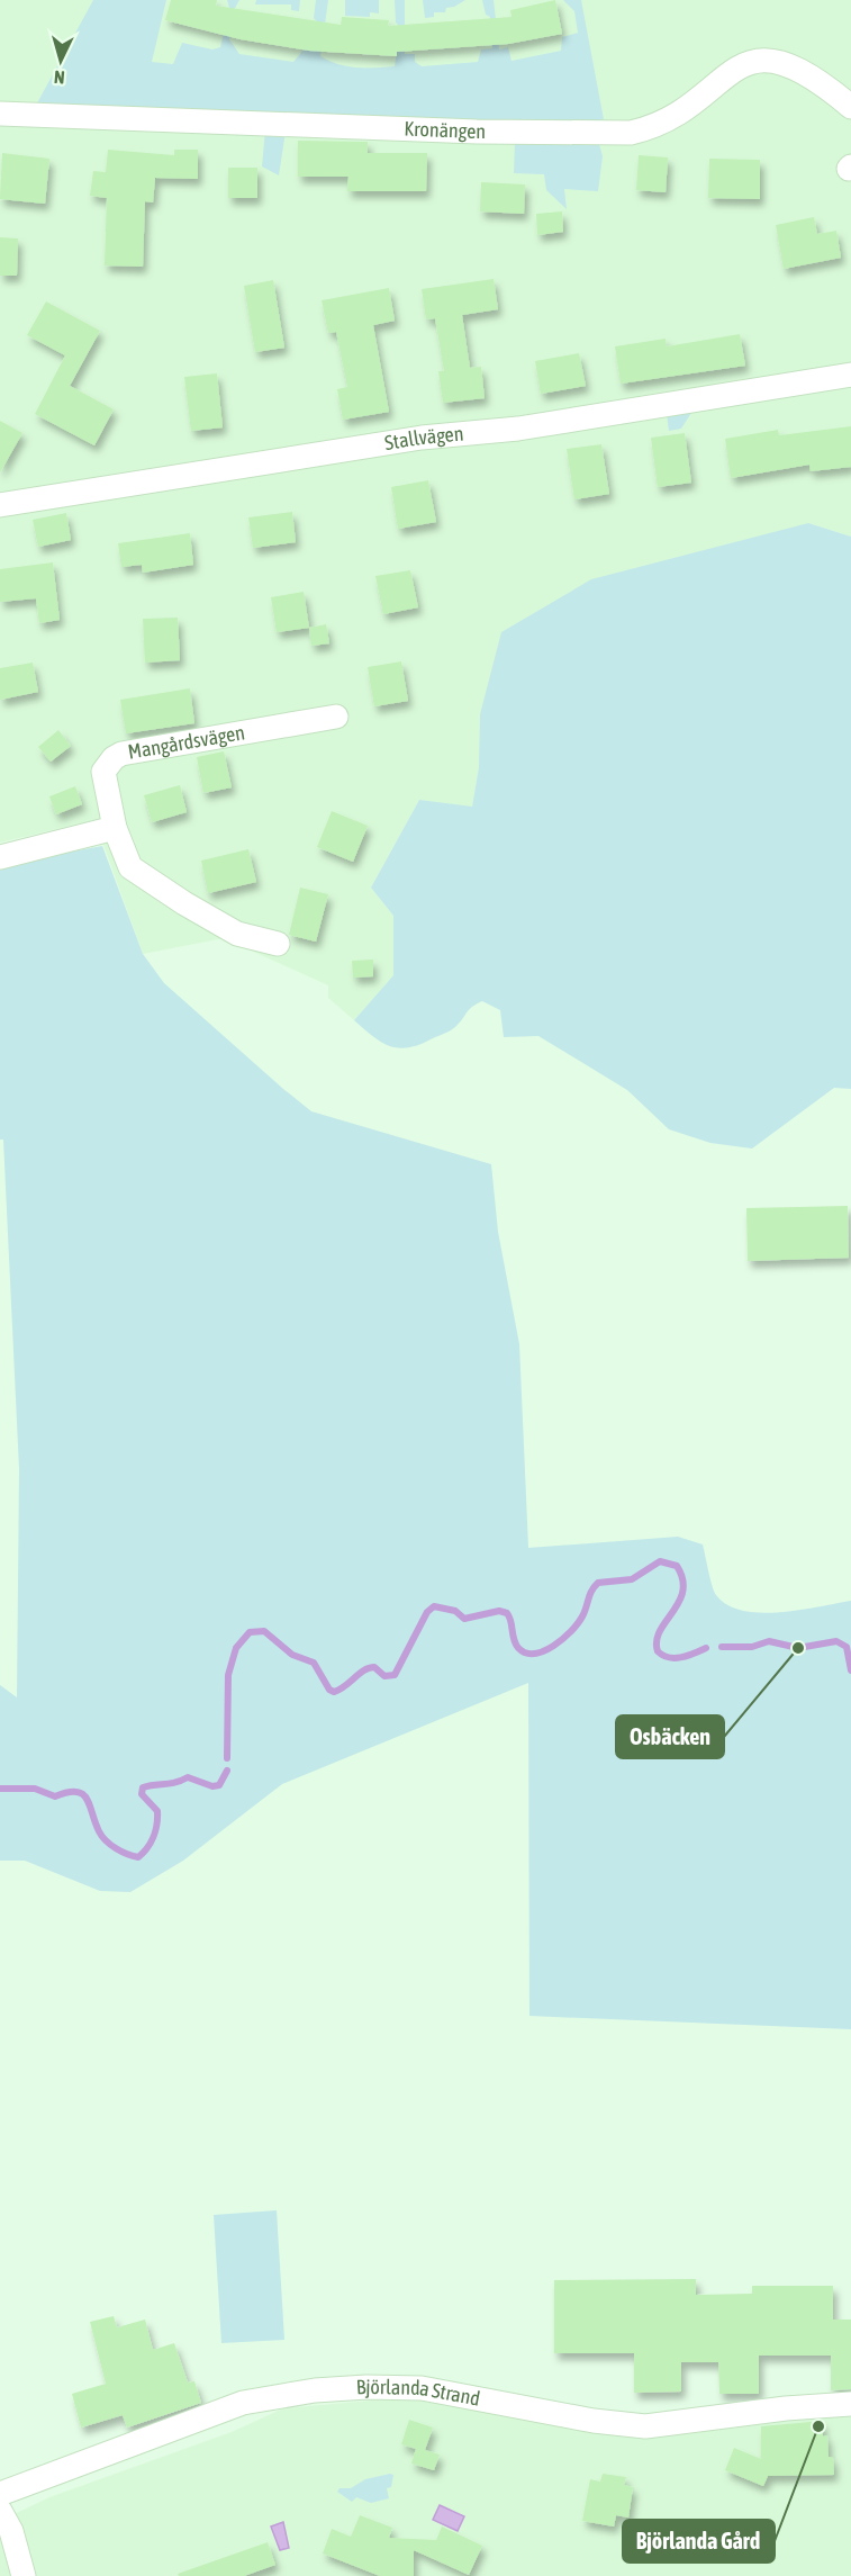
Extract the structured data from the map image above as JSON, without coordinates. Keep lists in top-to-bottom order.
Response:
{
  "streets": {
    "street": [
      "Kronängen",
      "Stallvägen",
      "Mangårdsvägen",
      "Björlanda Strand"
    ]
  },
  "places": ["Osbäcken", "Björlanda Gård"],
  "north": "bottom"
}
